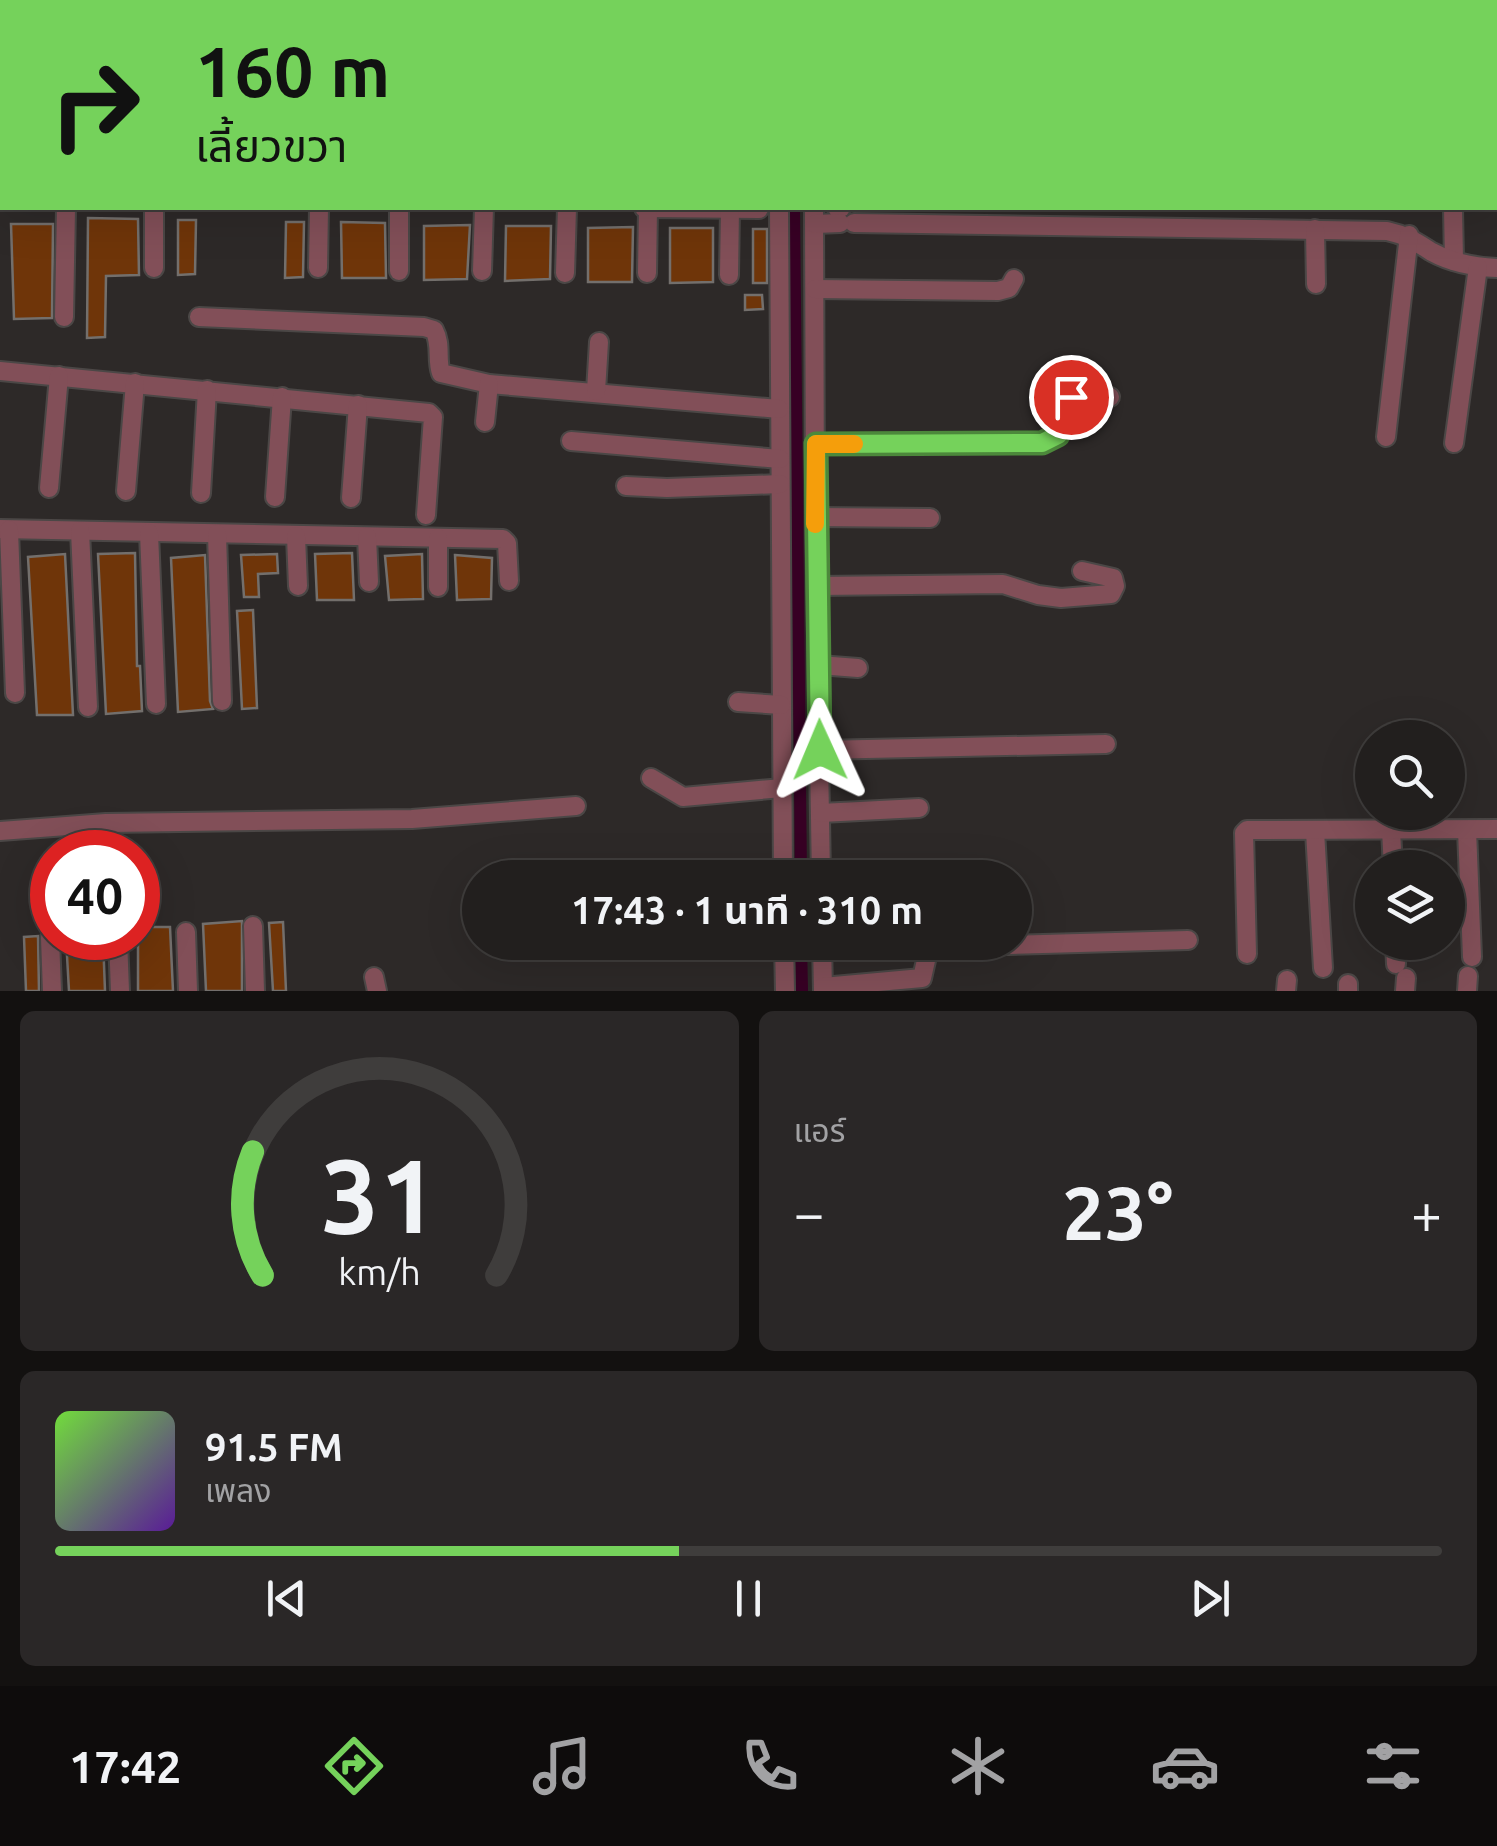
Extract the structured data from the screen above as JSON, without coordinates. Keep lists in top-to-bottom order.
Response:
{
  "page": {
    "turn": ["160 m", "เลี้ยวขวา"],
    "limit": "40",
    "trip": "17:43 · 1 นาที · 310 m",
    "tile": "แอร์",
    "heat": ["−", "23°", "+"],
    "song": ["91.5 FM", "เพลง"],
    "tabs": "17:42",
    "gauge": ["31", "km/h"]
  }
}
